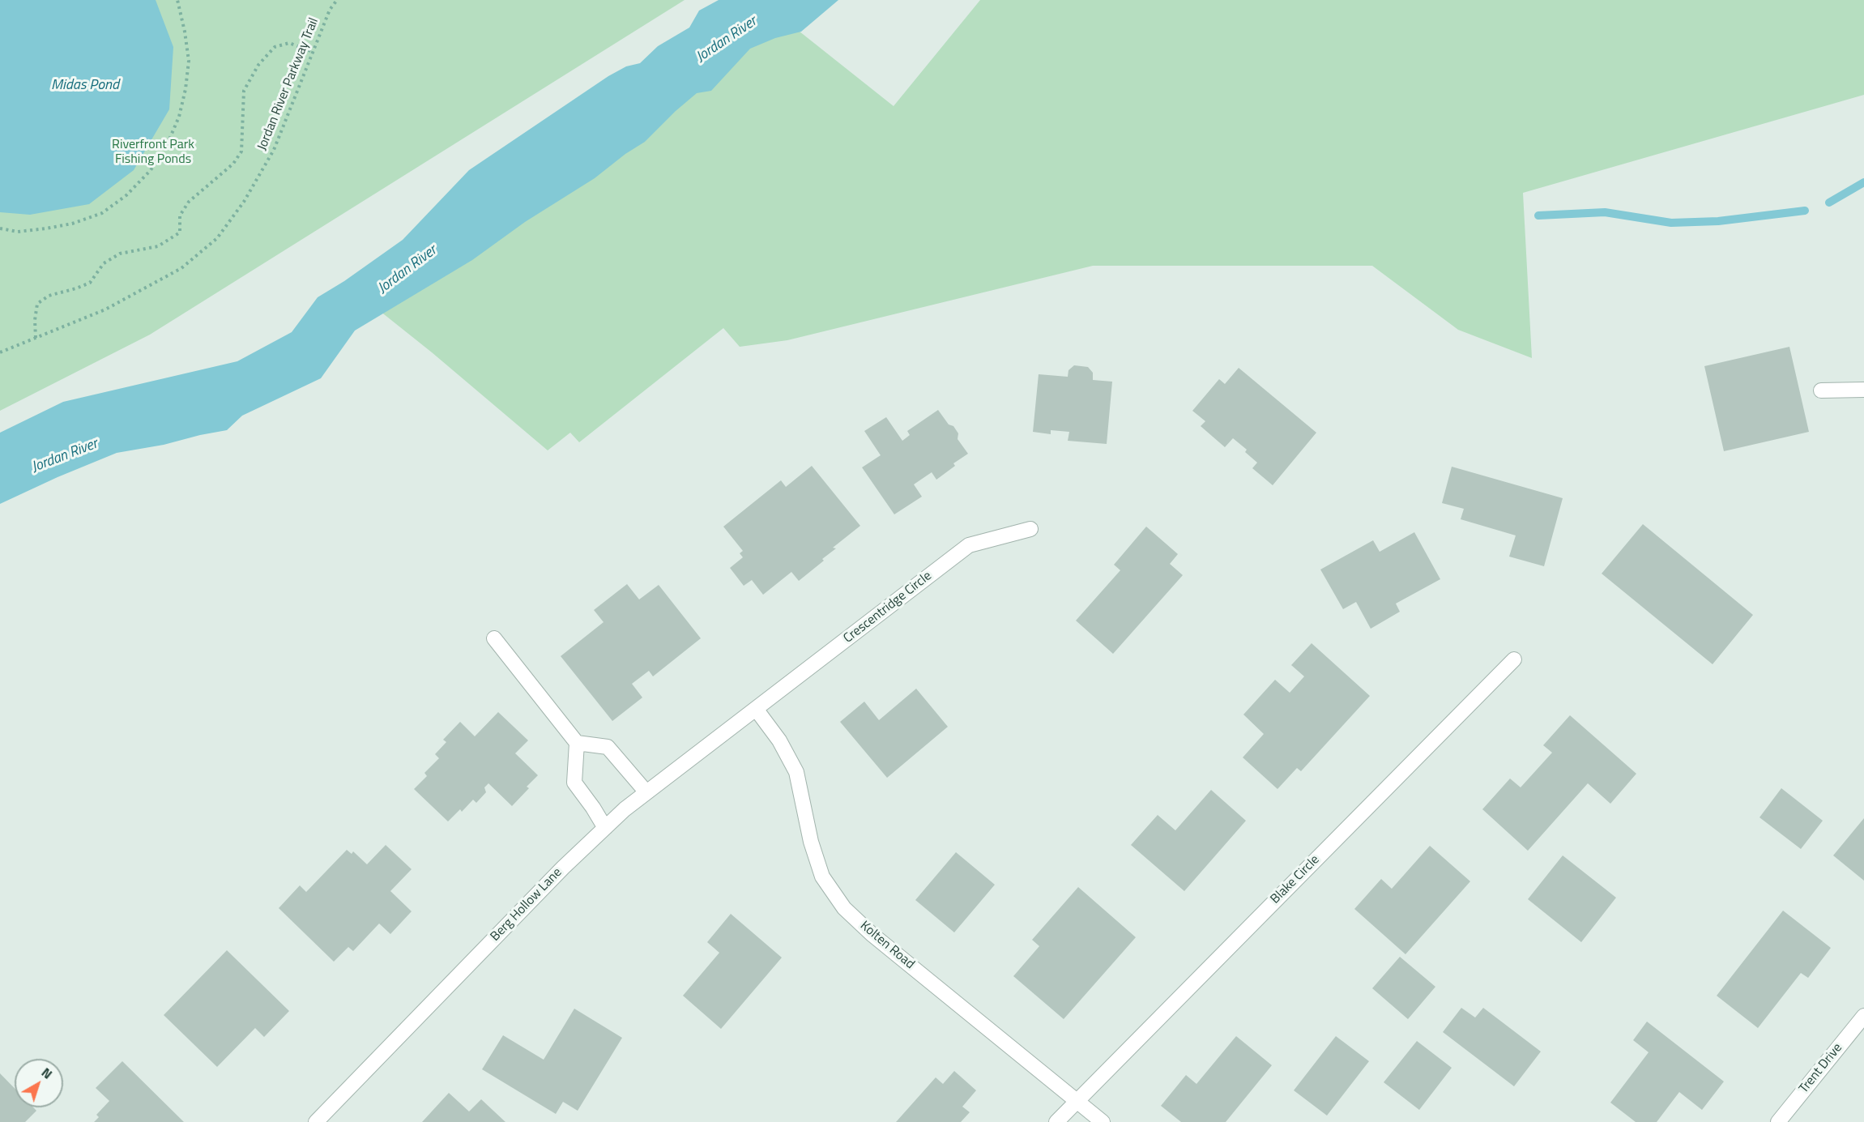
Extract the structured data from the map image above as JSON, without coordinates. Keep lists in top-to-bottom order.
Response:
{
  "streets": {
    "street": [
      "Crescentridge Circle",
      "Blake Circle",
      "Berg Hollow Lane",
      "Kolten Road",
      "Trent Drive"
    ],
    "path": ["Jordan River Parkway Trail"]
  },
  "crossings": [
    ["Crescentridge Circle", "Berg Hollow Lane"],
    ["Crescentridge Circle", "Kolten Road"],
    ["Blake Circle", "Kolten Road"],
    ["Berg Hollow Lane", "Kolten Road"]
  ],
  "water": ["Jordan River", "Midas Pond"],
  "parks": ["Riverfront Park Fishing Ponds"],
  "north": "top right"
}
